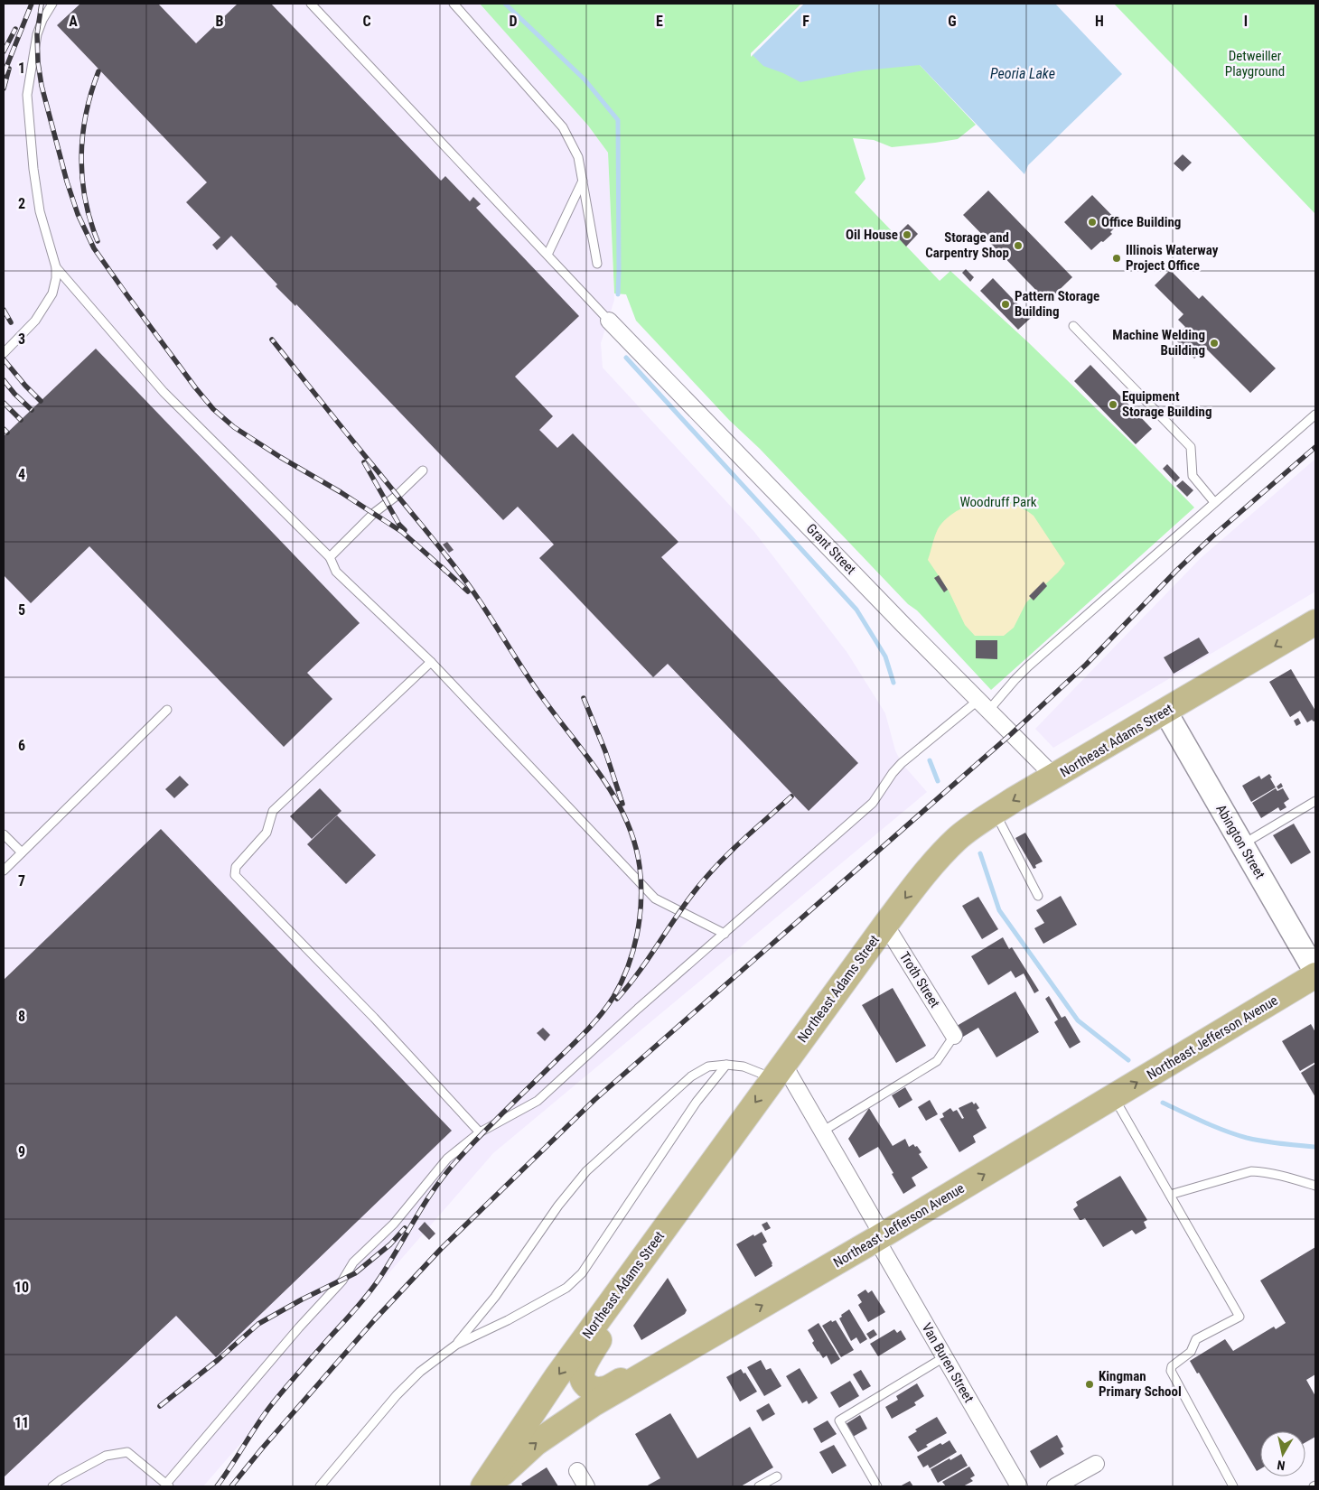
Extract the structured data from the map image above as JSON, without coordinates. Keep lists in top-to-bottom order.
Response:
{
  "streets": {
    "main road": ["Northeast Adams Street", "Northeast Jefferson Avenue"],
    "street": [
      "Grant Street",
      "Abington Street",
      "Troth Street",
      "Van Buren Street"
    ]
  },
  "crossings": [
    ["Grant Street", "Northeast Adams Street"],
    ["Northeast Adams Street", "Abington Street"],
    ["Northeast Adams Street", "Troth Street"],
    ["Northeast Adams Street", "Van Buren Street"],
    ["Northeast Jefferson Avenue", "Van Buren Street"]
  ],
  "one_way": ["Northeast Adams Street", "Northeast Jefferson Avenue"],
  "water": ["Peoria Lake"],
  "parks": ["Detweiller Playground", "Woodruff Park"],
  "places": [
    "Office Building",
    "Oil House",
    "Storage and Carpentry Shop",
    "Illinois Waterway Project Office",
    "Pattern Storage Building",
    "Machine Welding Building",
    "Equipment Storage Building",
    "Kingman Primary School"
  ],
  "north": "bottom",
  "grid": {
    "columns": [
      "A",
      "B",
      "C",
      "D",
      "E",
      "F",
      "G",
      "H",
      "I"
    ],
    "rows": [
      "1",
      "2",
      "3",
      "4",
      "5",
      "6",
      "7",
      "8",
      "9",
      "10",
      "11"
    ]
  }
}
